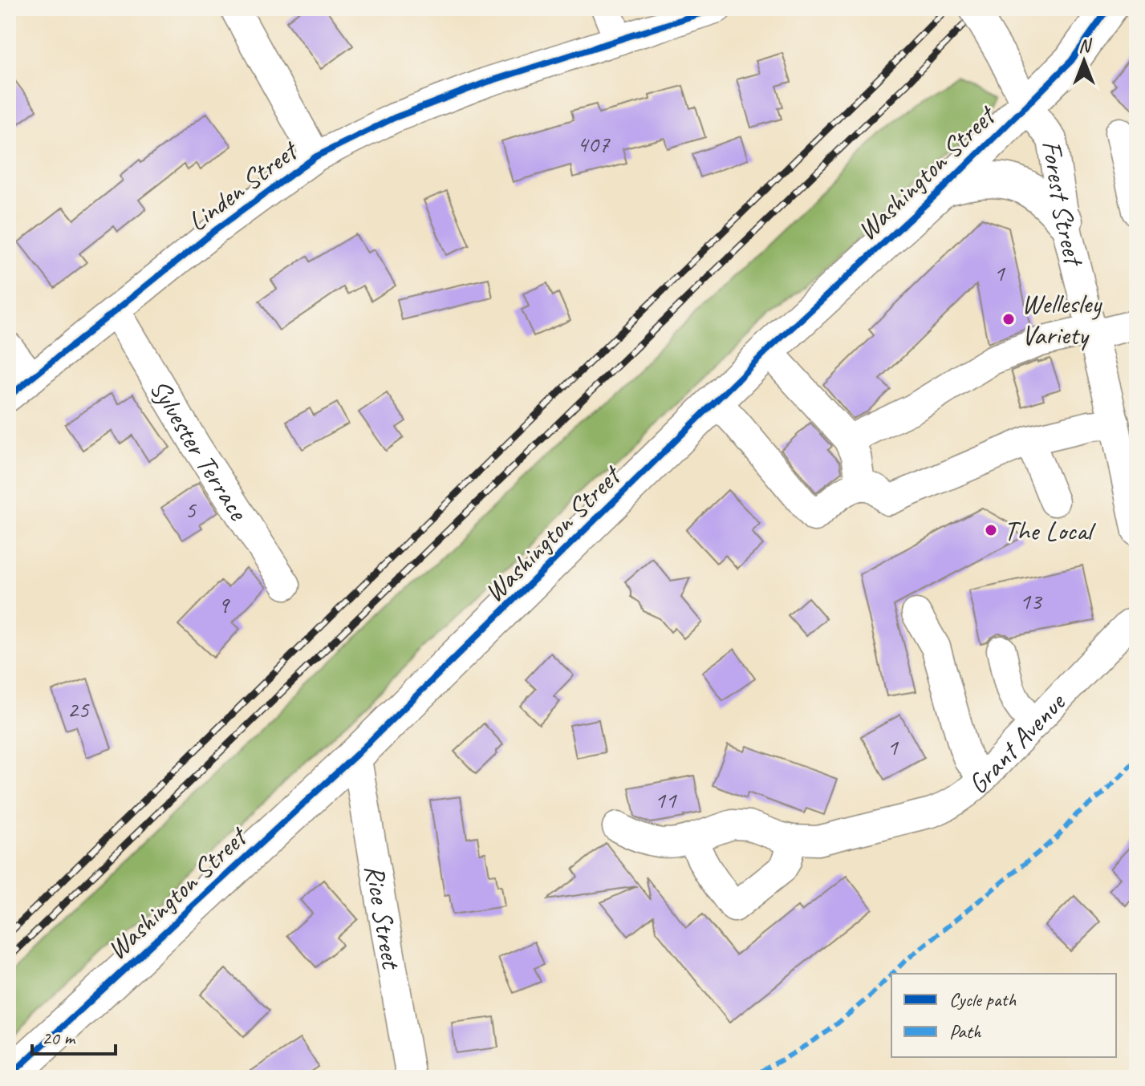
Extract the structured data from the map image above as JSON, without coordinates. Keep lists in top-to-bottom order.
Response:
{
  "streets": {
    "main road": ["Washington Street"],
    "street": [
      "Linden Street",
      "Forest Street",
      "Sylvester Terrace",
      "Grant Avenue",
      "Rice Street"
    ]
  },
  "crossings": [
    ["Washington Street", "Forest Street"],
    ["Washington Street", "Rice Street"],
    ["Linden Street", "Sylvester Terrace"]
  ],
  "places": ["Wellesley Variety", "The Local"],
  "house_numbers": [
    "407",
    "1",
    "5",
    "13",
    "9",
    "25",
    "1",
    "11"
  ],
  "legend": ["Cycle path", "Path"],
  "scale_bar": "20 m",
  "north": "top"
}
